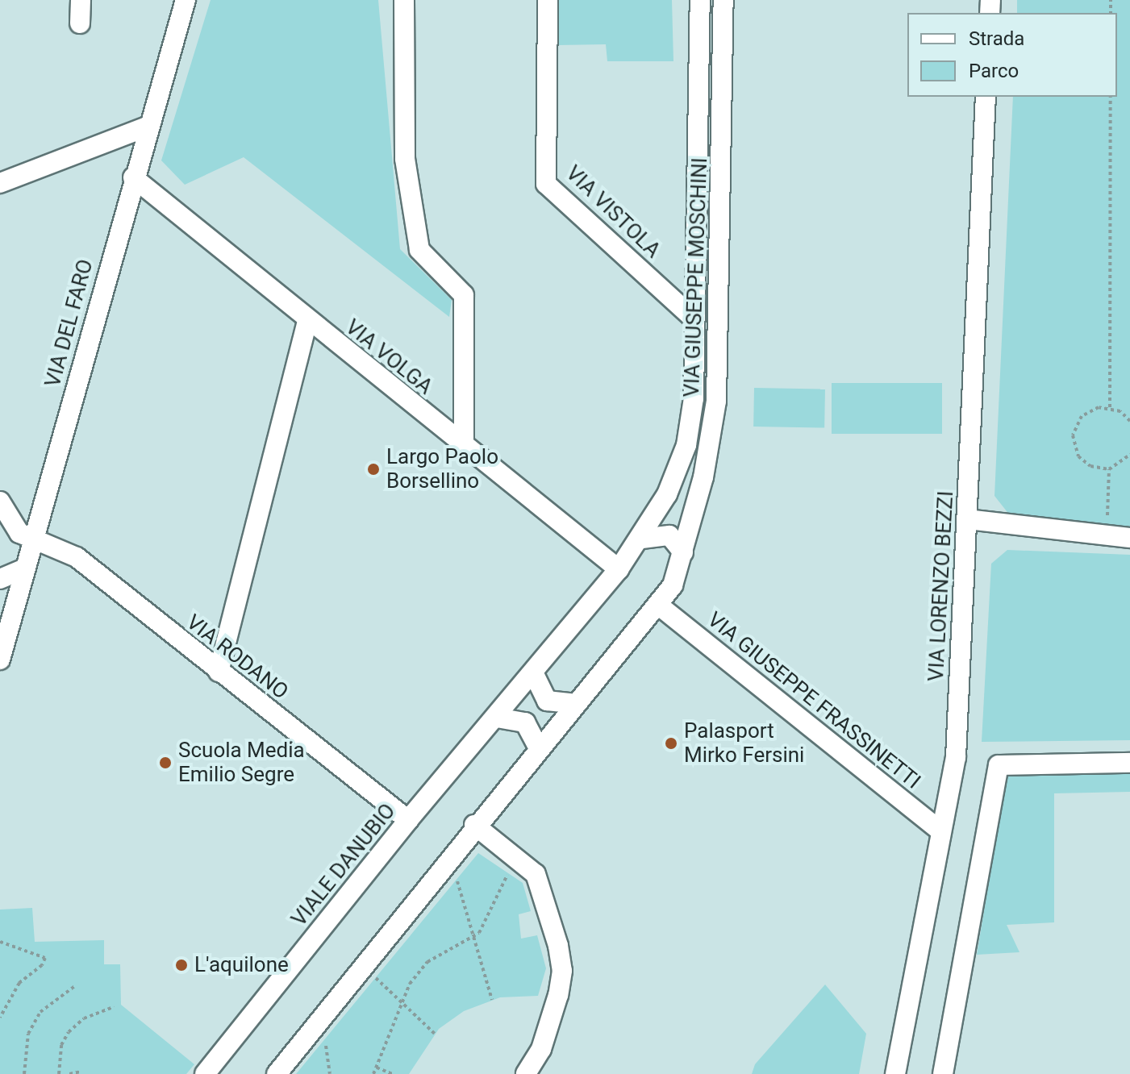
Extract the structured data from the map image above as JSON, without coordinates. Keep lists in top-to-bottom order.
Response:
{
  "streets": {
    "street": [
      "VIA VISTOLA",
      "VIA GIUSEPPE MOSCHINI",
      "VIA DEL FARO",
      "VIA VOLGA",
      "VIA LORENZO BEZZI",
      "VIA RODANO",
      "VIA GIUSEPPE FRASSINETTI",
      "VIALE DANUBIO"
    ]
  },
  "crossings": [
    ["VIA VISTOLA", "VIA GIUSEPPE MOSCHINI"],
    ["VIA GIUSEPPE MOSCHINI", "VIALE DANUBIO"],
    ["VIA DEL FARO", "VIA VOLGA"],
    ["VIA DEL FARO", "VIA RODANO"],
    ["VIA VOLGA", "VIALE DANUBIO"],
    ["VIA LORENZO BEZZI", "VIA GIUSEPPE FRASSINETTI"],
    ["VIA RODANO", "VIALE DANUBIO"]
  ],
  "places": [
    "Largo Paolo Borsellino",
    "Palasport Mirko Fersini",
    "Scuola Media Emilio Segre",
    "L'aquilone"
  ],
  "legend": ["Strada", "Parco"]
}
